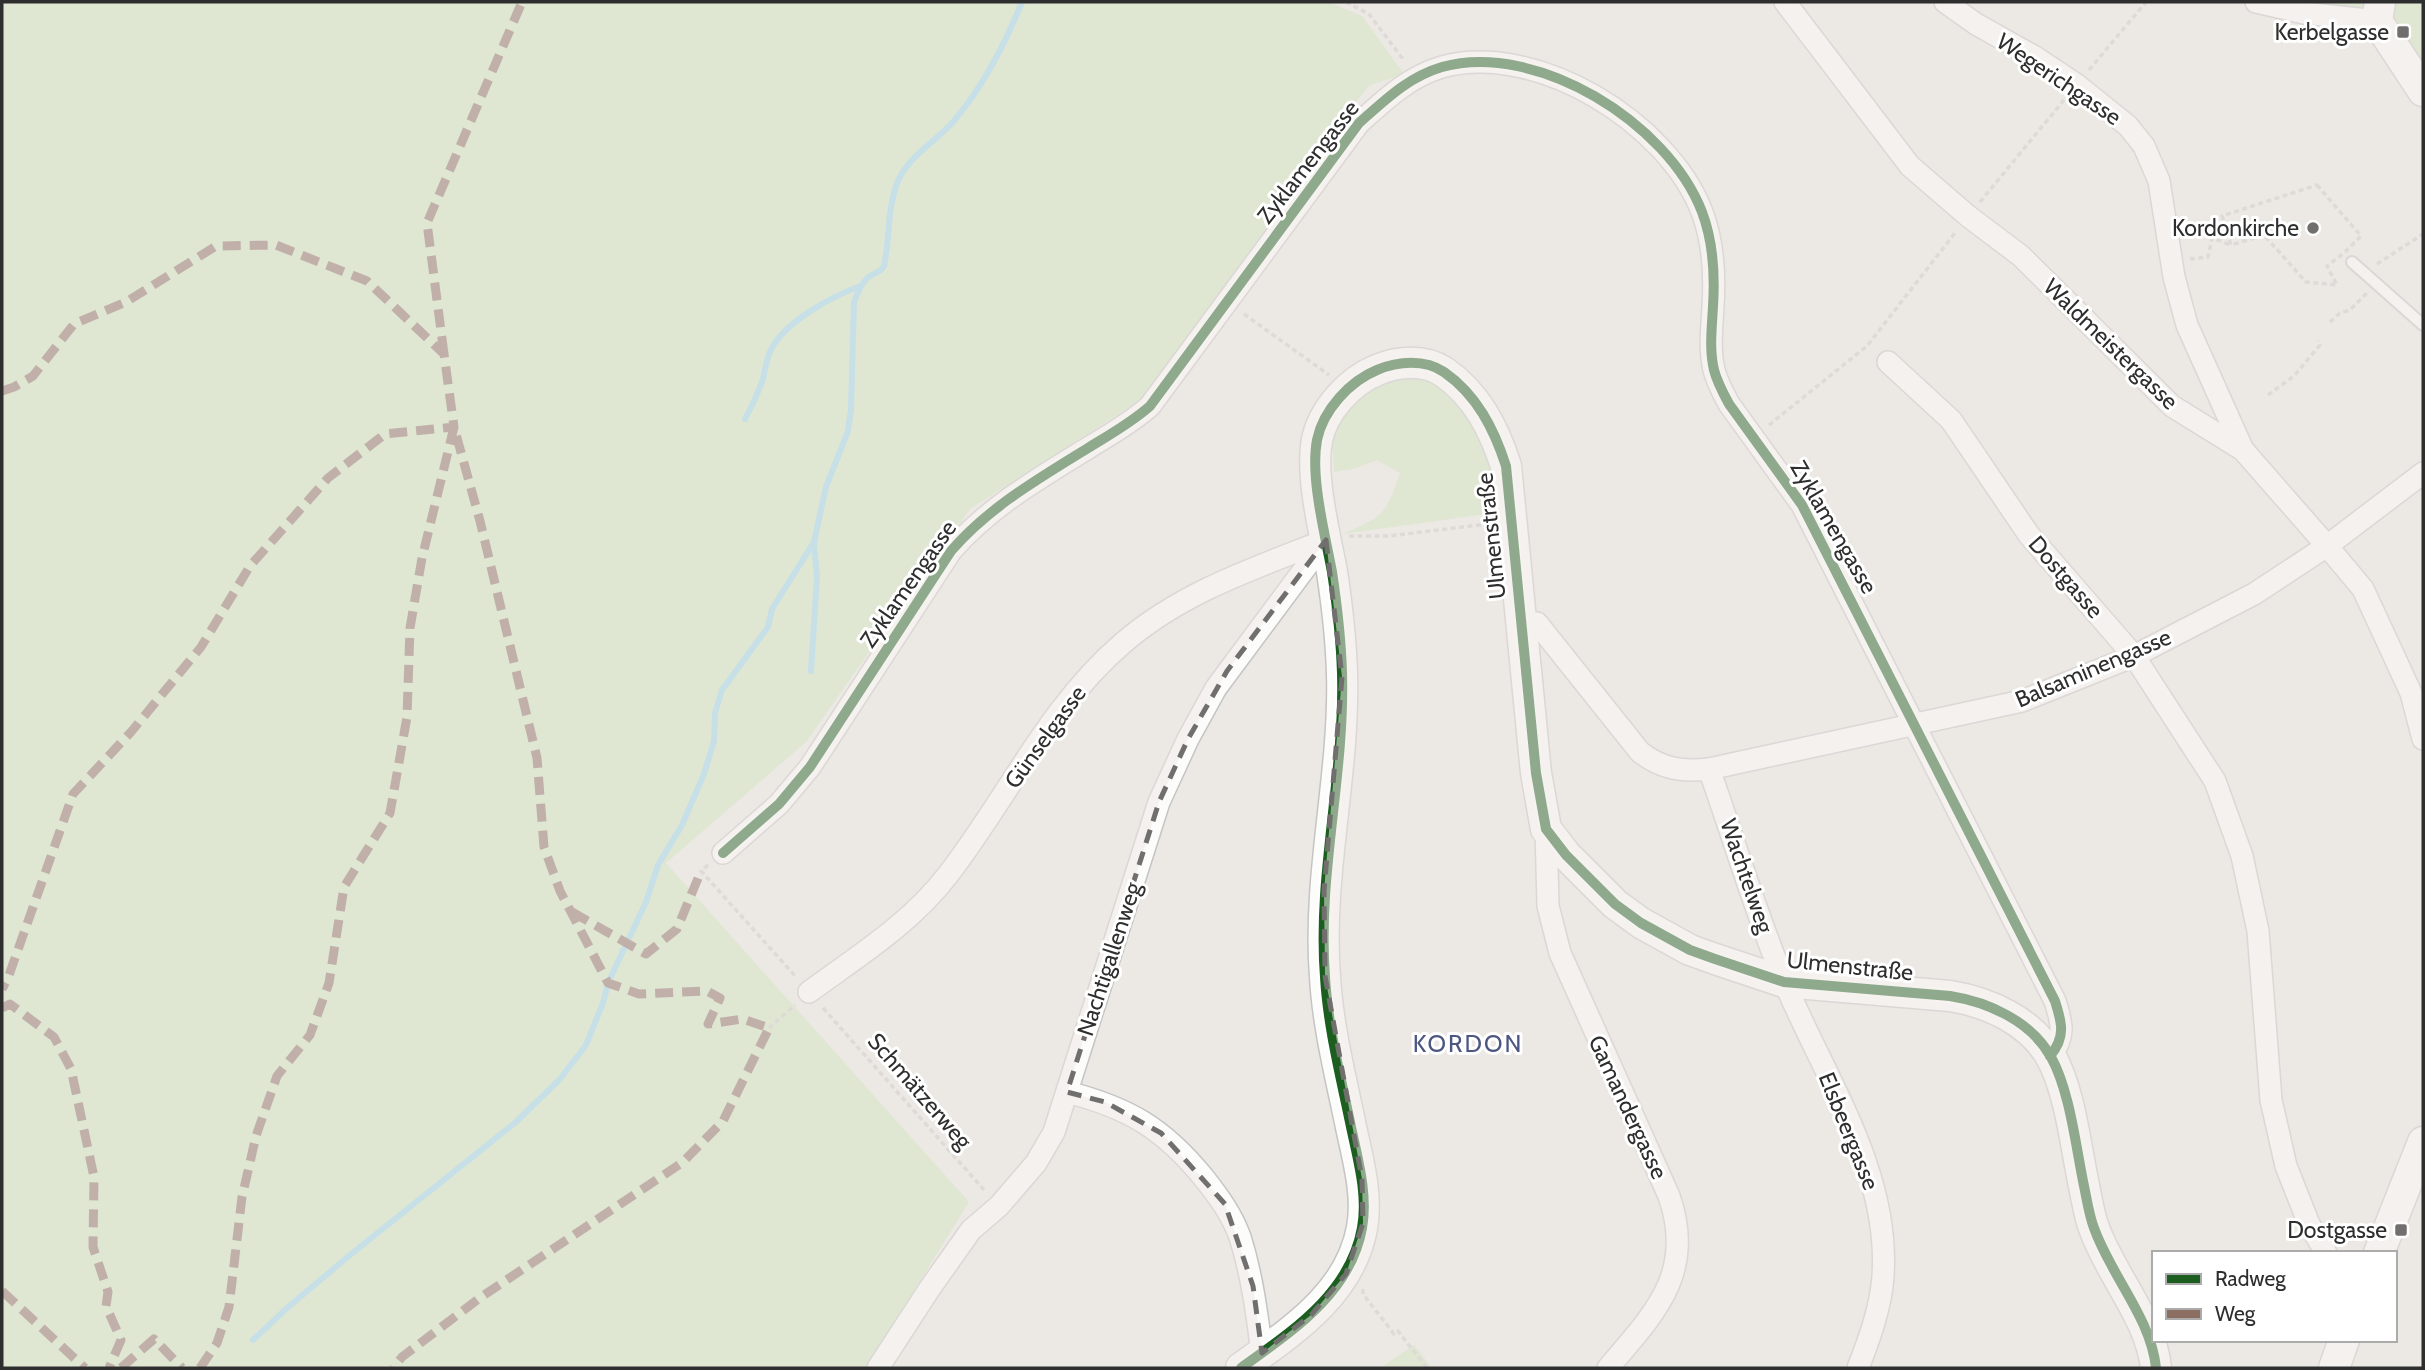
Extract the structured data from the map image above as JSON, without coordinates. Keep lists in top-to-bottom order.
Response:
{
  "streets": {
    "street": [
      "Wegerichgasse",
      "Zyklamengasse",
      "Waldmeistergasse",
      "Ulmenstraße",
      "Dostgasse",
      "Balsaminengasse",
      "Günselgasse",
      "Wachtelweg",
      "Nachtigallenweg",
      "Gamandergasse",
      "Elsbeergasse"
    ],
    "path": ["Schmätzerweg"]
  },
  "crossings": [
    ["Wegerichgasse", "Waldmeistergasse"],
    ["Zyklamengasse", "Ulmenstraße"],
    ["Zyklamengasse", "Balsaminengasse"],
    ["Waldmeistergasse", "Balsaminengasse"],
    ["Ulmenstraße", "Günselgasse"],
    ["Ulmenstraße", "Wachtelweg"],
    ["Ulmenstraße", "Nachtigallenweg"],
    ["Ulmenstraße", "Gamandergasse"],
    ["Ulmenstraße", "Elsbeergasse"],
    ["Dostgasse", "Balsaminengasse"],
    ["Balsaminengasse", "Wachtelweg"],
    ["Günselgasse", "Nachtigallenweg"],
    ["Günselgasse", "Schmätzerweg"],
    ["Wachtelweg", "Elsbeergasse"],
    ["Nachtigallenweg", "Schmätzerweg"]
  ],
  "districts": ["KORDON"],
  "places": {
    "transit": ["Kerbelgasse", "Dostgasse"],
    "other": ["Kordonkirche"]
  },
  "legend": ["Radweg", "Weg"]
}
